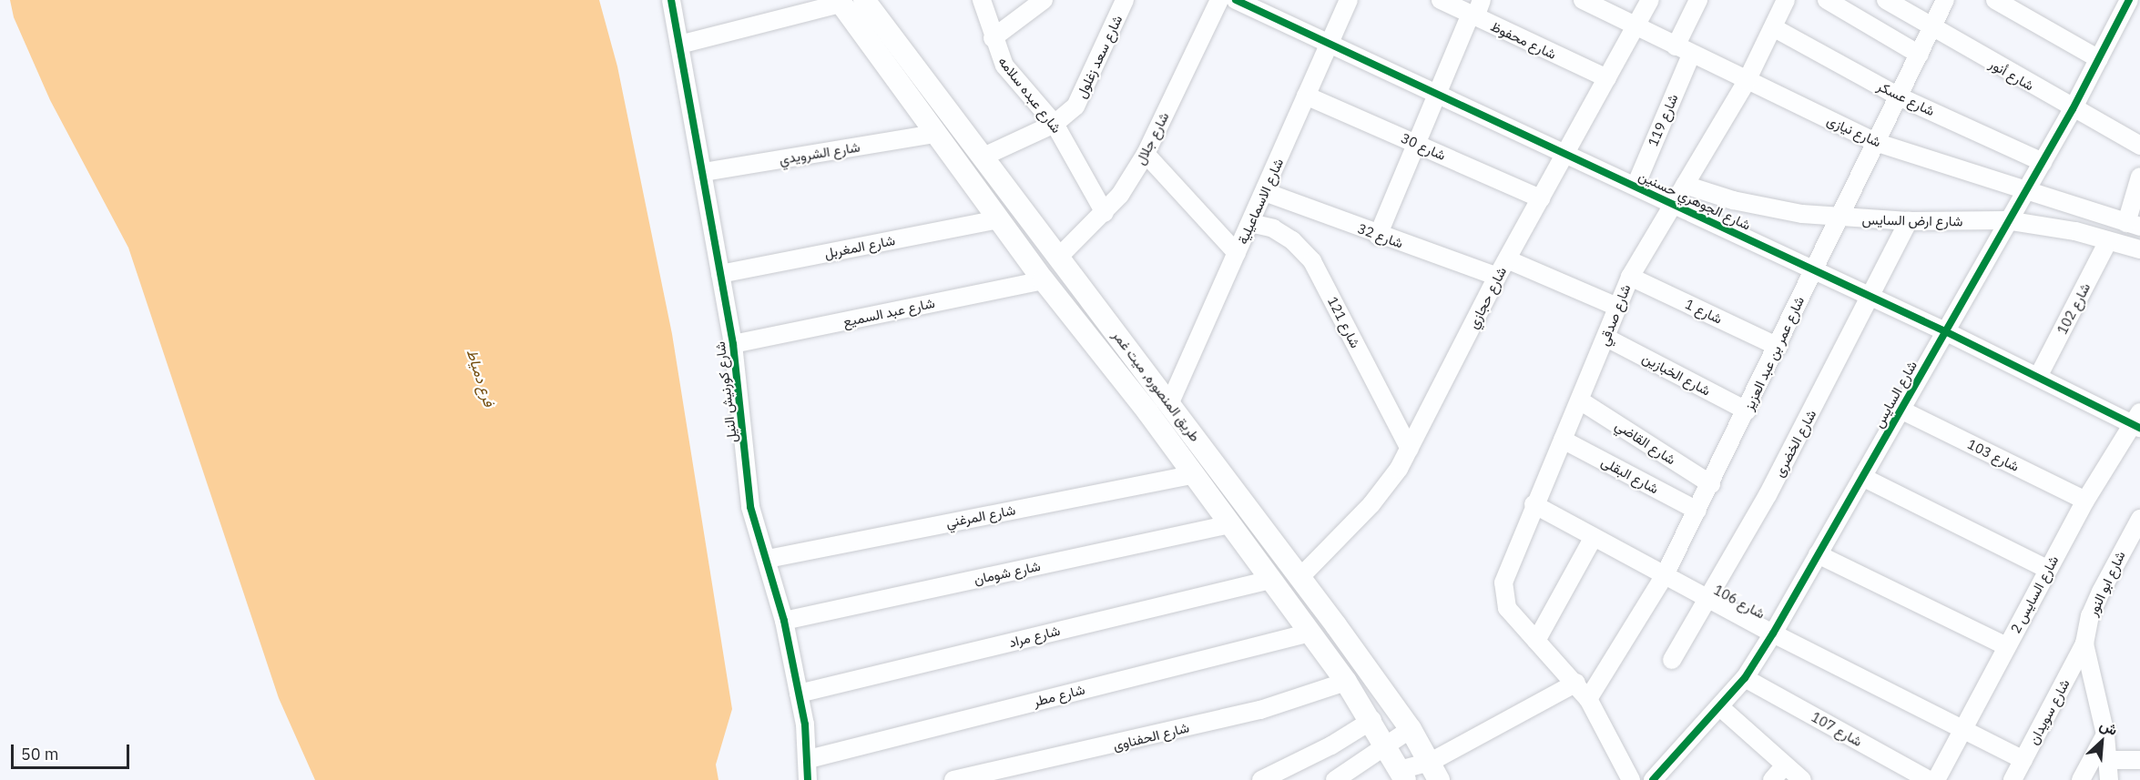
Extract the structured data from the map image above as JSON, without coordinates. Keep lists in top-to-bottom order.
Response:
{
  "streets": {
    "main road": ["طريق المنصوره, ميت غمر"],
    "street": [
      "شارع محفوظ",
      "شارع سعد زغلول",
      "شارع أنور",
      "شارع عبده سلامه",
      "شارع عسكر",
      "شارع 119",
      "شارع نيازى",
      "شارع جلال",
      "شارع 30",
      "شارع الشرويدي",
      "شارع الجوهري حسنين",
      "شارع الاسماعيلية",
      "شارع ارض السايس",
      "شارع 32",
      "شارع المغربل",
      "شارع حجازي",
      "شارع 102",
      "شارع 1",
      "شارع عبد السميع",
      "شارع صدقي",
      "شارع 121",
      "شارع عمر بن عبد العزيز",
      "شارع الخبازين",
      "شارع كورنيش النيل",
      "شارع السايس",
      "شارع القاضي",
      "شارع الخضرى",
      "شارع 103",
      "شارع البقلى",
      "شارع المرغني",
      "شارع شومان",
      "شارع ابو النور",
      "شارع السايس 2",
      "شارع 106",
      "شارع مراد",
      "شارع مطر",
      "شارع سويدان",
      "شارع 107",
      "شارع الحفناوى"
    ]
  },
  "crossings": [
    ["شارع محفوظ", "شارع حجازي"],
    ["شارع سعد زغلول", "شارع عبده سلامه"],
    ["شارع سعد زغلول", "طريق المنصوره, ميت غمر"],
    ["شارع أنور", "شارع عمر بن عبد العزيز"],
    ["شارع أنور", "شارع السايس"],
    ["شارع عبده سلامه", "شارع جلال"],
    ["شارع عسكر", "شارع صدقي"],
    ["شارع عسكر", "شارع عمر بن عبد العزيز"],
    ["شارع عسكر", "شارع السايس"],
    ["شارع 119", "شارع نيازى"],
    ["شارع 119", "شارع الجوهري حسنين"],
    ["شارع نيازى", "شارع حجازي"],
    ["شارع نيازى", "شارع صدقي"],
    ["شارع نيازى", "شارع عمر بن عبد العزيز"],
    ["شارع نيازى", "شارع السايس"],
    ["شارع جلال", "طريق المنصوره, ميت غمر"],
    ["شارع 30", "شارع الاسماعيلية"],
    ["شارع 30", "شارع حجازي"],
    ["شارع الشرويدي", "طريق المنصوره, ميت غمر"],
    ["شارع الشرويدي", "شارع كورنيش النيل"],
    ["شارع الجوهري حسنين", "شارع الاسماعيلية"],
    ["شارع الجوهري حسنين", "شارع حجازي"],
    ["شارع الجوهري حسنين", "شارع 102"],
    ["شارع الجوهري حسنين", "شارع صدقي"],
    ["شارع الجوهري حسنين", "شارع عمر بن عبد العزيز"],
    ["شارع الجوهري حسنين", "شارع السايس"],
    ["شارع الجوهري حسنين", "شارع الخضرى"],
    ["شارع الجوهري حسنين", "شارع السايس 2"],
    ["شارع الاسماعيلية", "شارع 32"],
    ["شارع الاسماعيلية", "شارع 121"],
    ["شارع الاسماعيلية", "طريق المنصوره, ميت غمر"],
    ["شارع ارض السايس", "شارع 102"],
    ["شارع ارض السايس", "شارع صدقي"],
    ["شارع ارض السايس", "شارع عمر بن عبد العزيز"],
    ["شارع ارض السايس", "شارع السايس"],
    ["شارع ارض السايس", "شارع الخضرى"],
    ["شارع 32", "شارع حجازي"],
    ["شارع المغربل", "طريق المنصوره, ميت غمر"],
    ["شارع المغربل", "شارع كورنيش النيل"],
    ["شارع حجازي", "شارع 121"],
    ["شارع حجازي", "طريق المنصوره, ميت غمر"],
    ["شارع 1", "شارع صدقي"],
    ["شارع 1", "شارع عمر بن عبد العزيز"],
    ["شارع عبد السميع", "طريق المنصوره, ميت غمر"],
    ["شارع عبد السميع", "شارع كورنيش النيل"],
    ["شارع صدقي", "شارع عمر بن عبد العزيز"],
    ["شارع صدقي", "شارع الخبازين"],
    ["شارع صدقي", "شارع القاضي"],
    ["شارع صدقي", "شارع البقلى"],
    ["شارع صدقي", "شارع 106"],
    ["شارع عمر بن عبد العزيز", "شارع الخبازين"],
    ["شارع عمر بن عبد العزيز", "شارع القاضي"],
    ["شارع عمر بن عبد العزيز", "شارع البقلى"],
    ["شارع عمر بن عبد العزيز", "شارع 106"],
    ["طريق المنصوره, ميت غمر", "شارع المرغني"],
    ["طريق المنصوره, ميت غمر", "شارع شومان"],
    ["طريق المنصوره, ميت غمر", "شارع مراد"],
    ["طريق المنصوره, ميت غمر", "شارع مطر"],
    ["طريق المنصوره, ميت غمر", "شارع الحفناوى"],
    ["شارع كورنيش النيل", "شارع المرغني"],
    ["شارع كورنيش النيل", "شارع شومان"],
    ["شارع كورنيش النيل", "شارع مراد"],
    ["شارع كورنيش النيل", "شارع مطر"],
    ["شارع السايس", "شارع 103"],
    ["شارع السايس", "شارع 106"],
    ["شارع السايس", "شارع 107"],
    ["شارع الخضرى", "شارع 106"],
    ["شارع 103", "شارع السايس 2"],
    ["شارع ابو النور", "شارع سويدان"],
    ["شارع السايس 2", "شارع 106"],
    ["شارع 106", "شارع سويدان"]
  ],
  "water": ["فرع دمياط"],
  "scale_bar": "50 m",
  "north": "top right"
}
